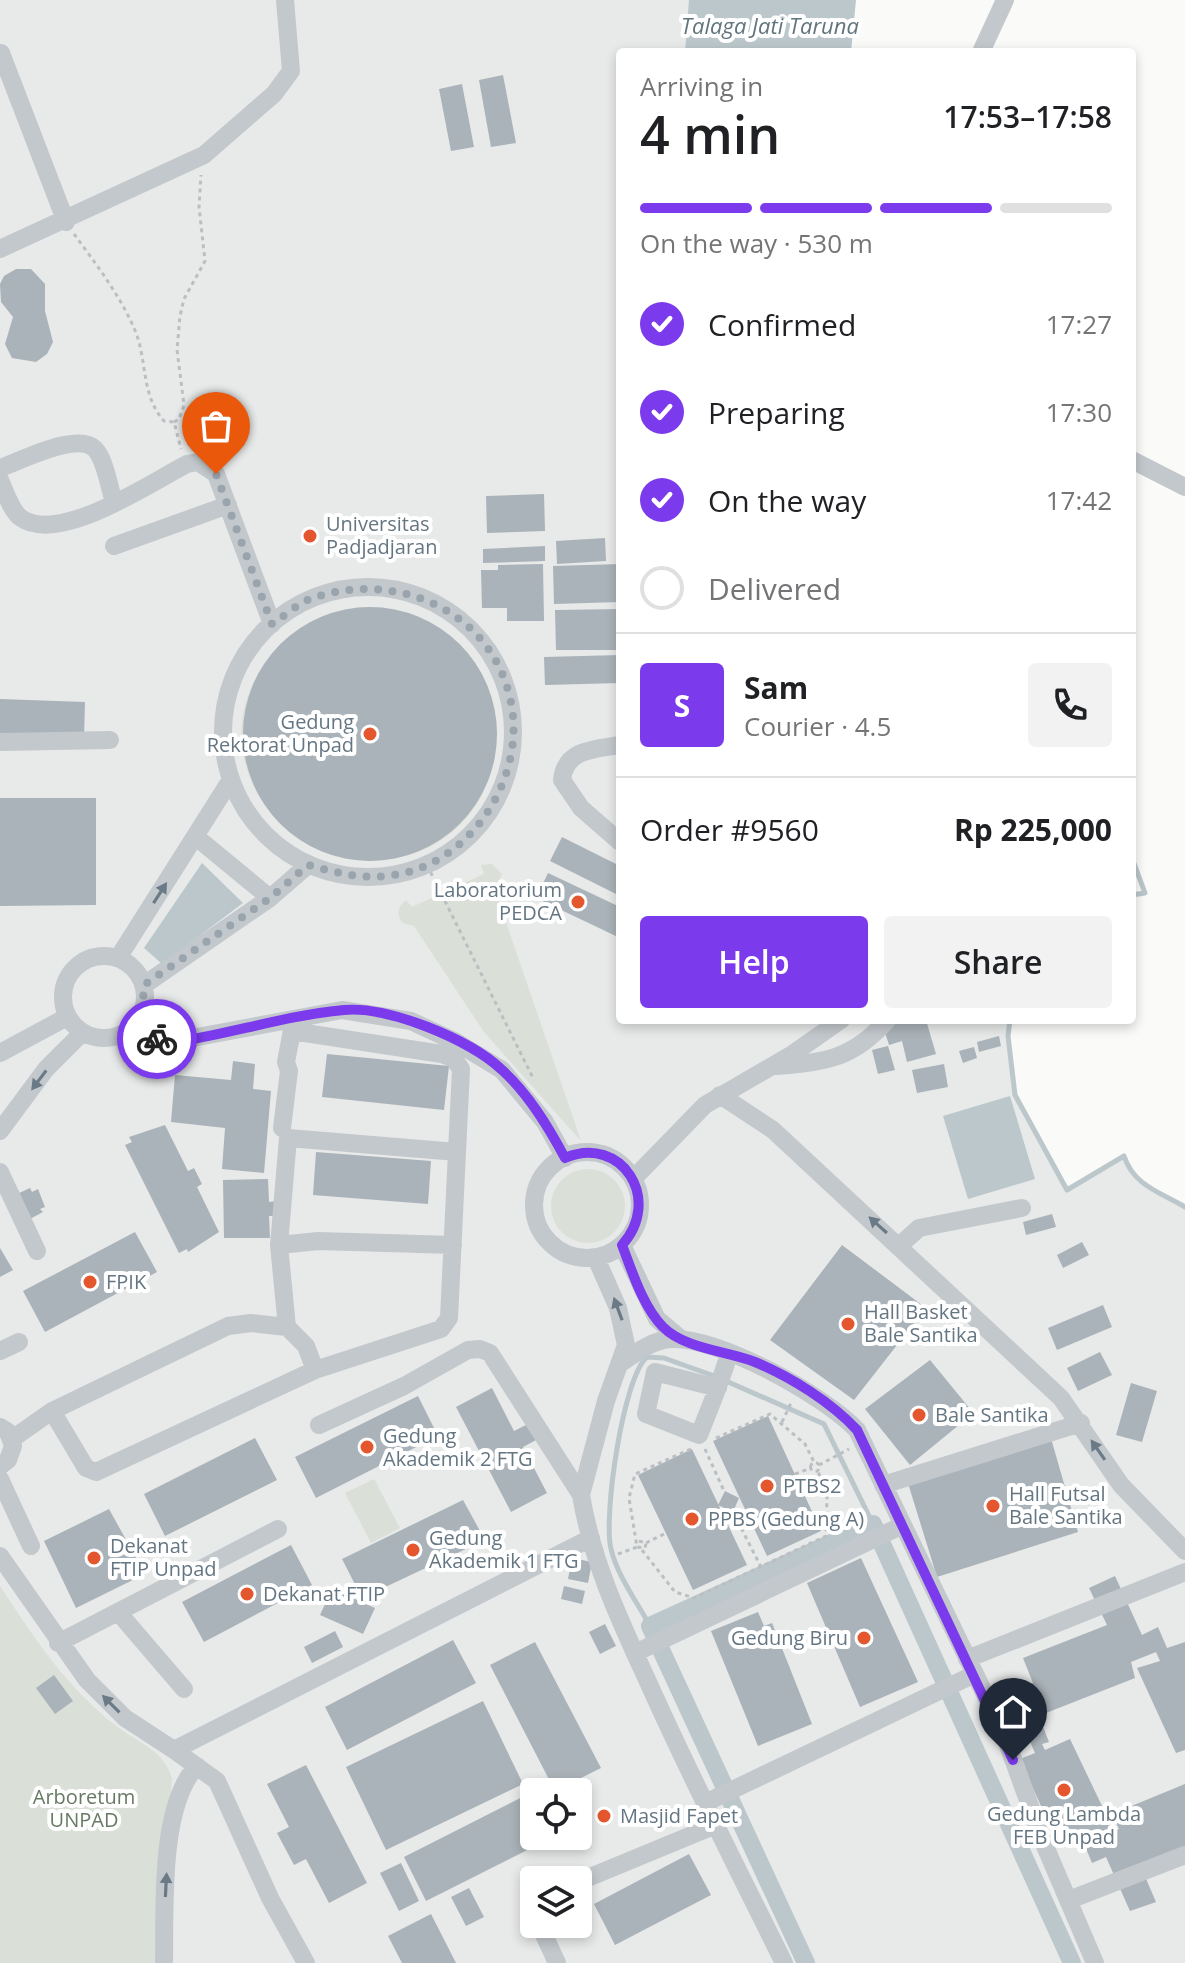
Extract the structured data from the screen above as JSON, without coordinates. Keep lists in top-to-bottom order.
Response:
{
  "water": ["Talaga Jati Taruna"],
  "parks": ["Arboretum UNPAD"],
  "places": [
    "Universitas Padjadjaran",
    "Gedung Rektorat Unpad",
    "Laboratorium PEDCA",
    "FPIK",
    "Hall Basket Bale Santika",
    "Bale Santika",
    "Gedung Akademik 2 FTG",
    "PTBS2",
    "Hall Futsal Bale Santika",
    "PPBS (Gedung A)",
    "Gedung Akademik 1 FTG",
    "Dekanat FTIP Unpad",
    "Dekanat FTIP",
    "Gedung Biru",
    "Gedung Lambda FEB Unpad",
    "Masjid Fapet"
  ],
  "page": {
    "heading": ["4 min", "Arriving in", "17:53–17:58"],
    "panel": [
      "Sam",
      "Courier · 4.5",
      "Order #9560",
      "Rp 225,000"
    ],
    "bar": "On the way · 530 m",
    "list": [
      ["Confirmed", "17:27"],
      ["Preparing", "17:30"],
      ["On the way", "17:42"],
      "Delivered"
    ],
    "round": "S",
    "buttons": ["Help", "Share"]
  }
}
